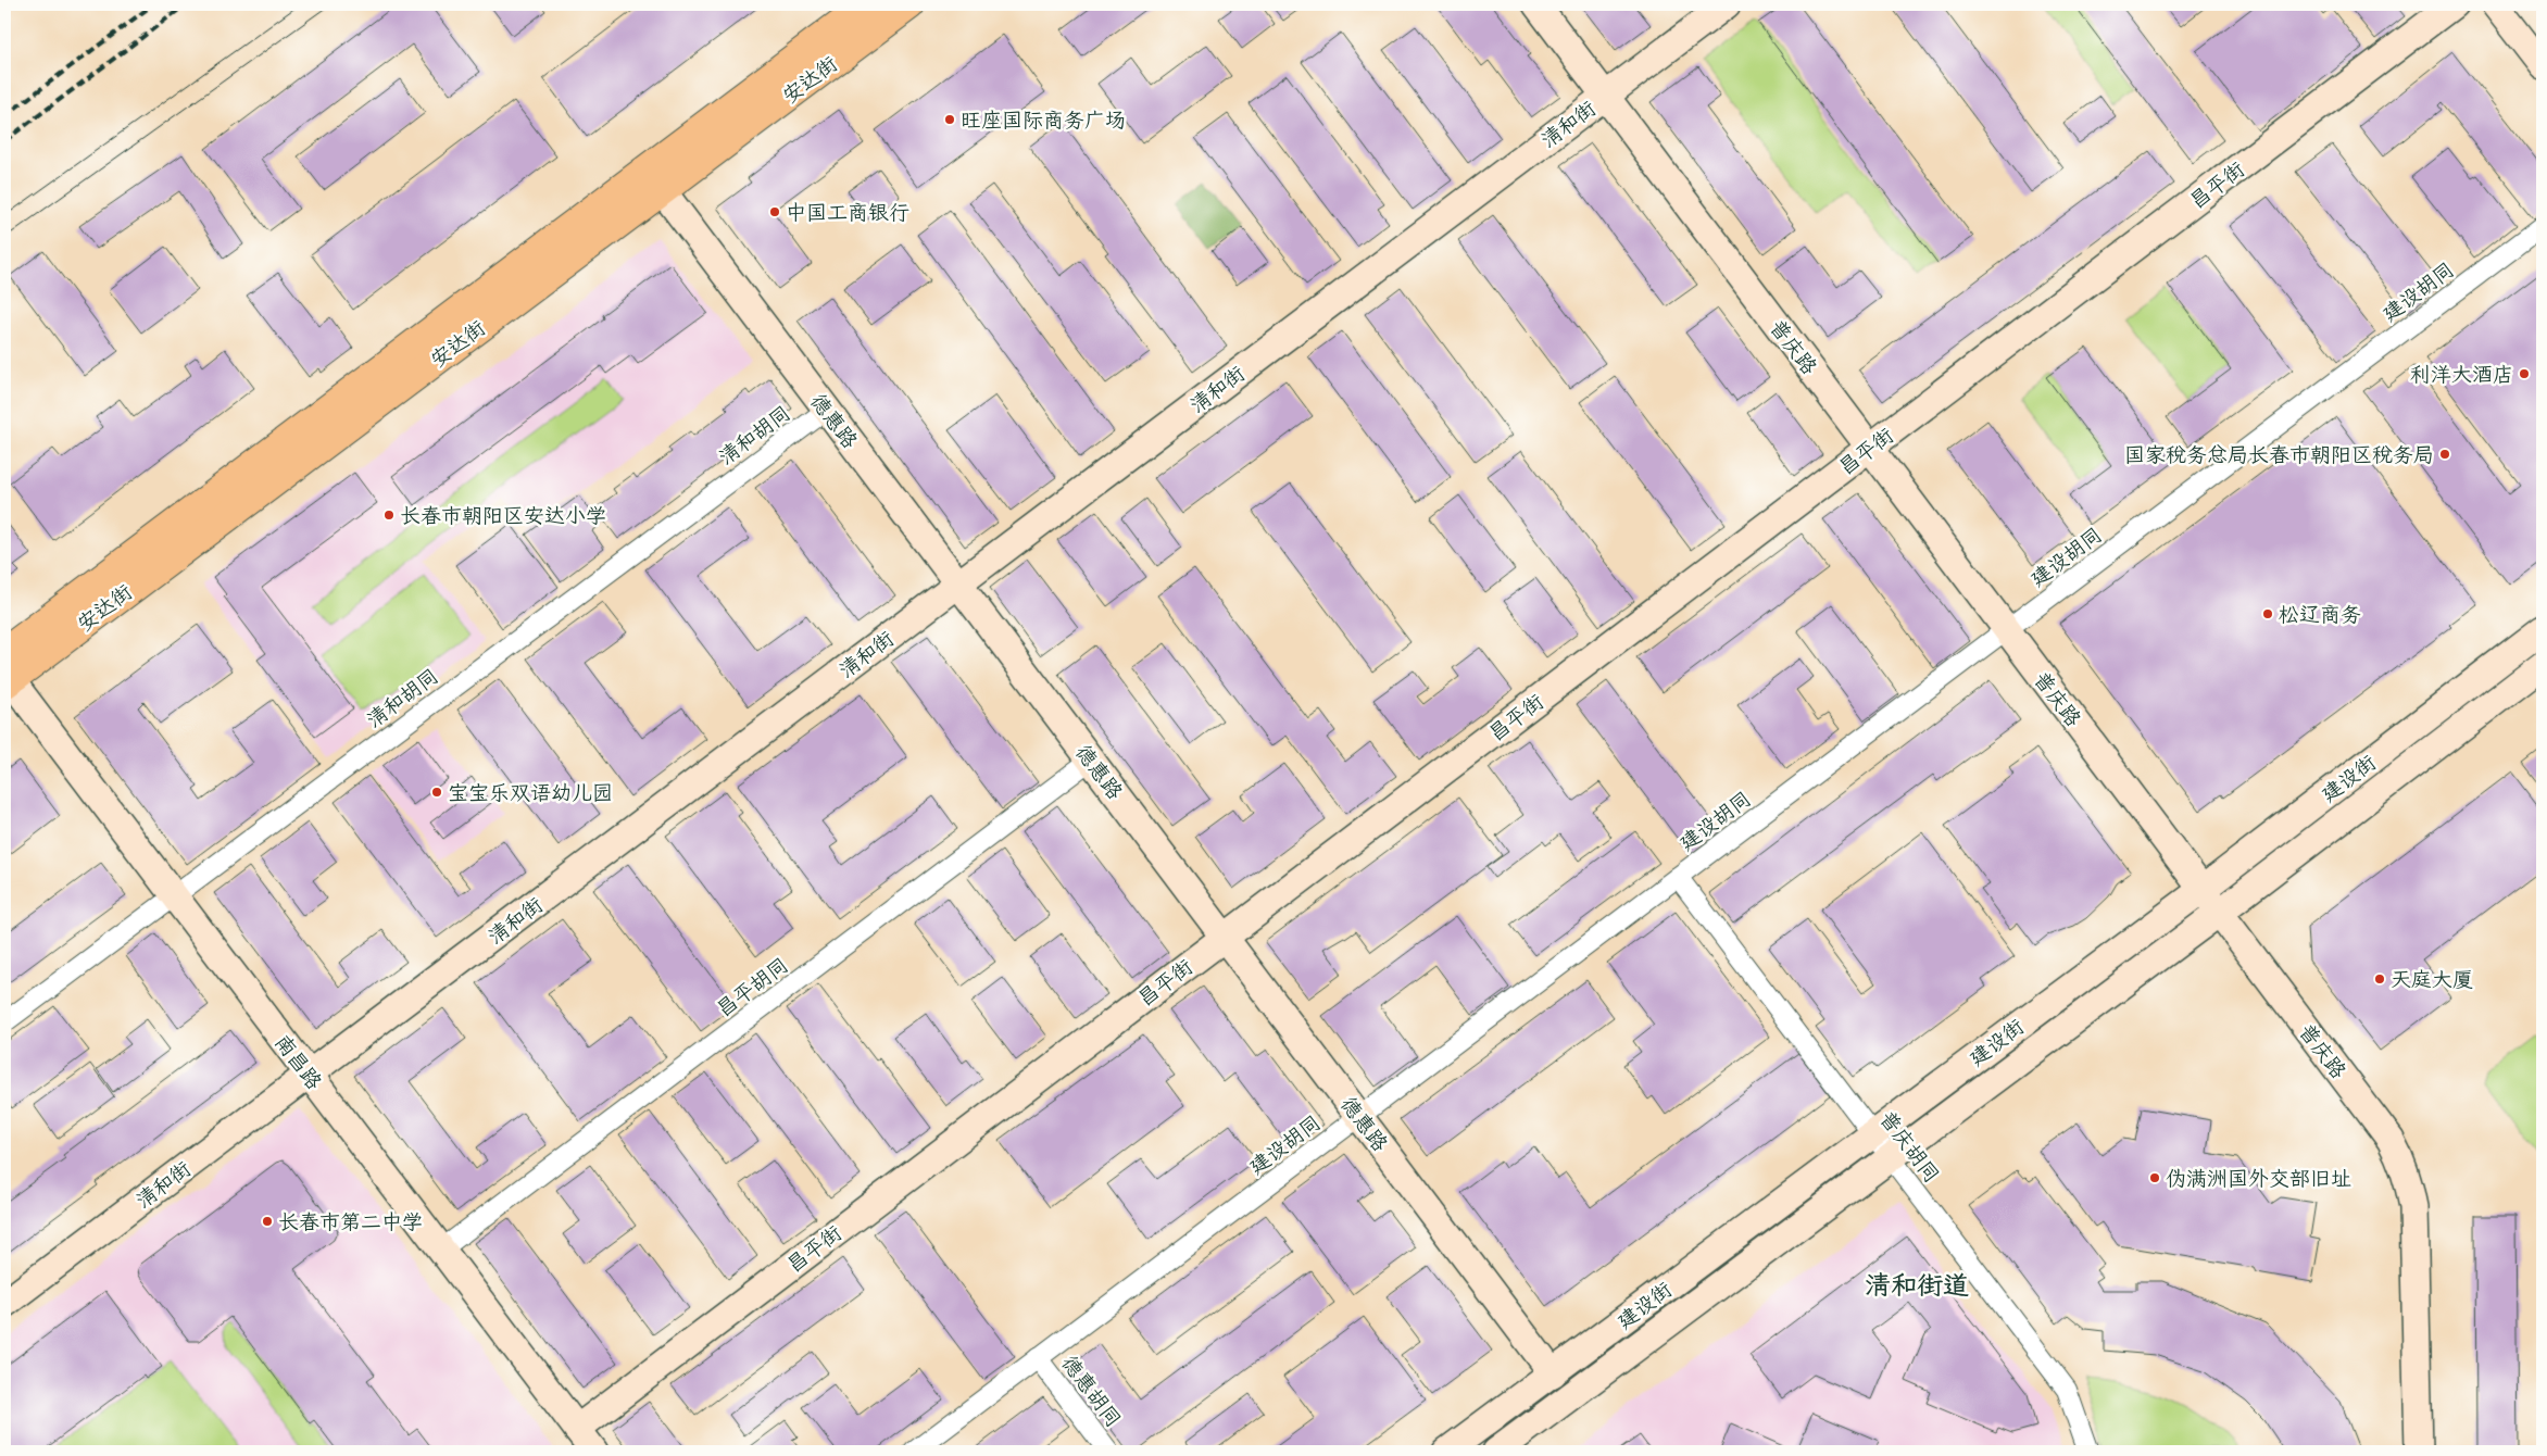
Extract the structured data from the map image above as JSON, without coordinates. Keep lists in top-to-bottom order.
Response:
{
  "streets": {
    "main road": ["安达街"],
    "street": [
      "清和街",
      "昌平街",
      "建设胡同",
      "普庆路",
      "德惠路",
      "清和胡同",
      "建设街",
      "昌平胡同",
      "南昌路",
      "普庆胡同",
      "德惠胡同"
    ]
  },
  "crossings": [
    ["安达街", "德惠路"],
    ["安达街", "南昌路"],
    ["清和街", "普庆路"],
    ["清和街", "德惠路"],
    ["清和街", "南昌路"],
    ["昌平街", "普庆路"],
    ["昌平街", "德惠路"],
    ["昌平街", "南昌路"],
    ["建设胡同", "普庆路"],
    ["建设胡同", "德惠路"],
    ["建设胡同", "普庆胡同"],
    ["建设胡同", "德惠胡同"],
    ["普庆路", "建设街"],
    ["德惠路", "清和胡同"],
    ["德惠路", "建设街"],
    ["德惠路", "昌平胡同"],
    ["清和胡同", "南昌路"],
    ["建设街", "普庆胡同"],
    ["昌平胡同", "南昌路"]
  ],
  "districts": ["清和街道"],
  "places": [
    "旺座国际商务广场",
    "中国工商银行",
    "利洋大酒店",
    "国家税务总局长春市朝阳区税务局",
    "长春市朝阳区安达小学",
    "松辽商务",
    "宝宝乐双语幼儿园",
    "天庭大厦",
    "伪满洲国外交部旧址",
    "长春市第二中学"
  ]
}
